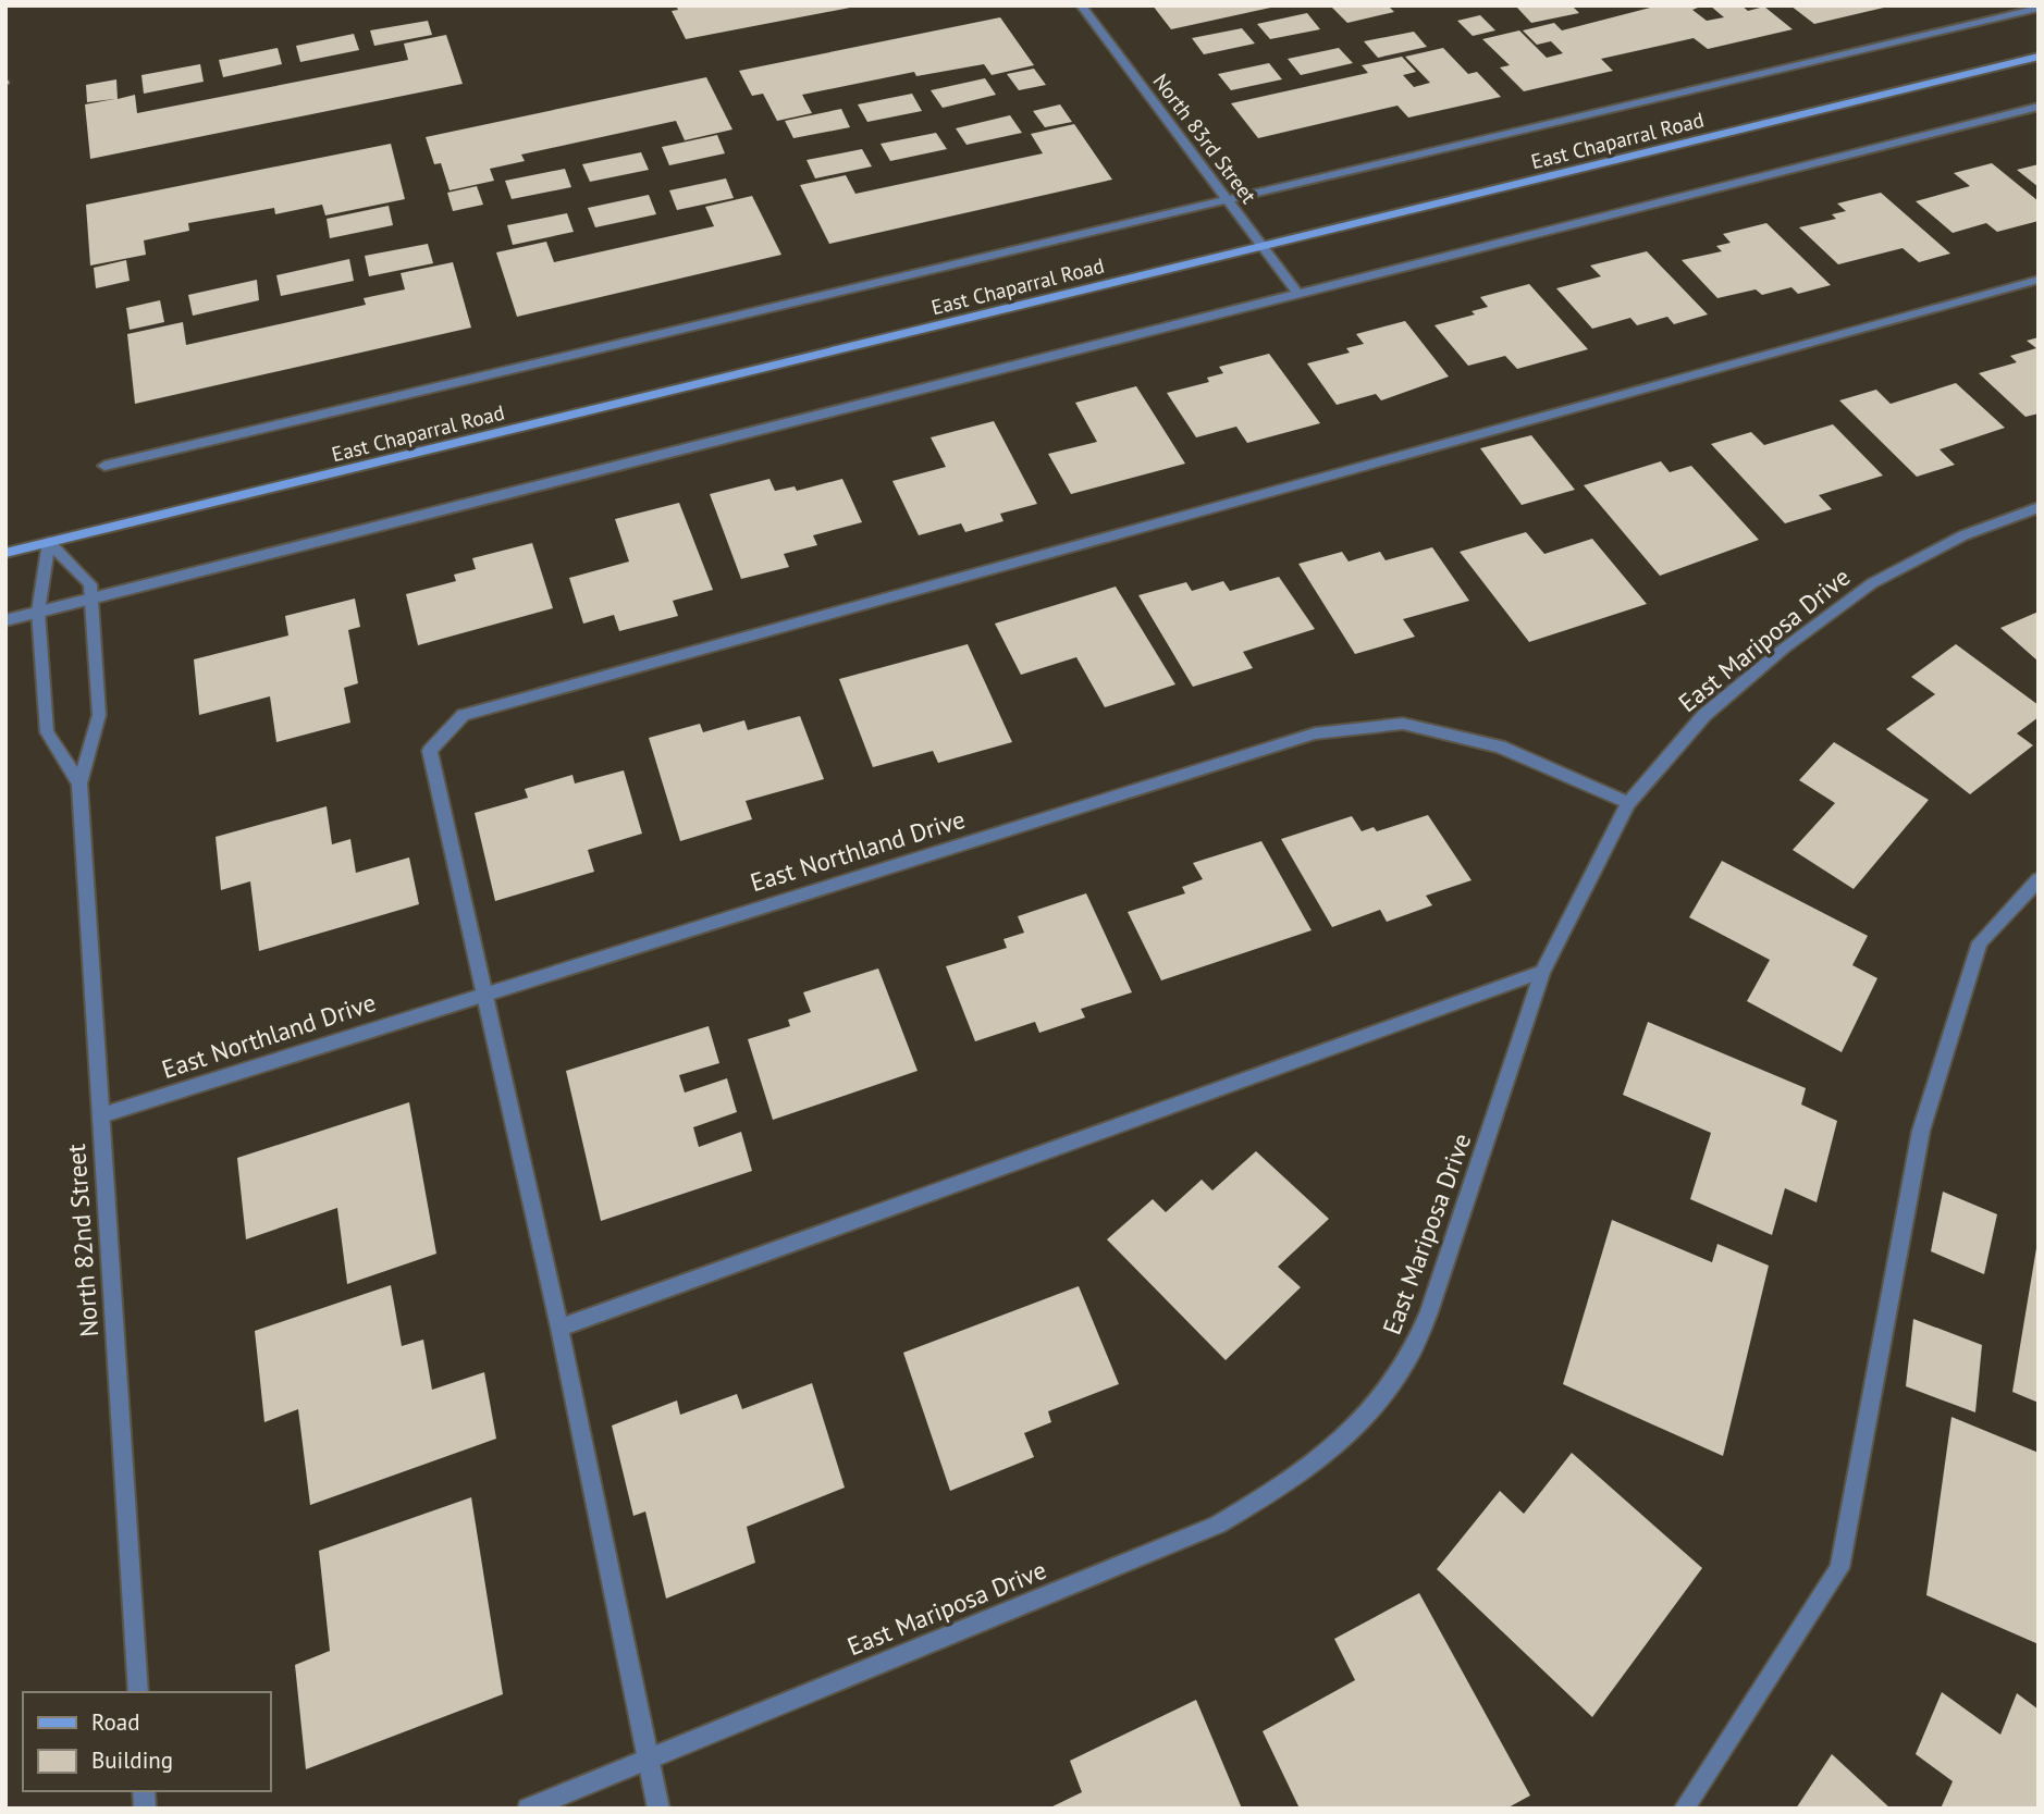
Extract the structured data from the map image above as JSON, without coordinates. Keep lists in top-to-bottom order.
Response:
{
  "streets": {
    "main road": ["East Chaparral Road"],
    "street": [
      "North 83rd Street",
      "East Mariposa Drive",
      "East Northland Drive",
      "North 82nd Street"
    ]
  },
  "crossings": [
    ["North 83rd Street", "East Chaparral Road"],
    ["East Chaparral Road", "North 82nd Street"],
    ["East Mariposa Drive", "East Northland Drive"],
    ["East Northland Drive", "North 82nd Street"]
  ],
  "legend": ["Road", "Building"]
}
